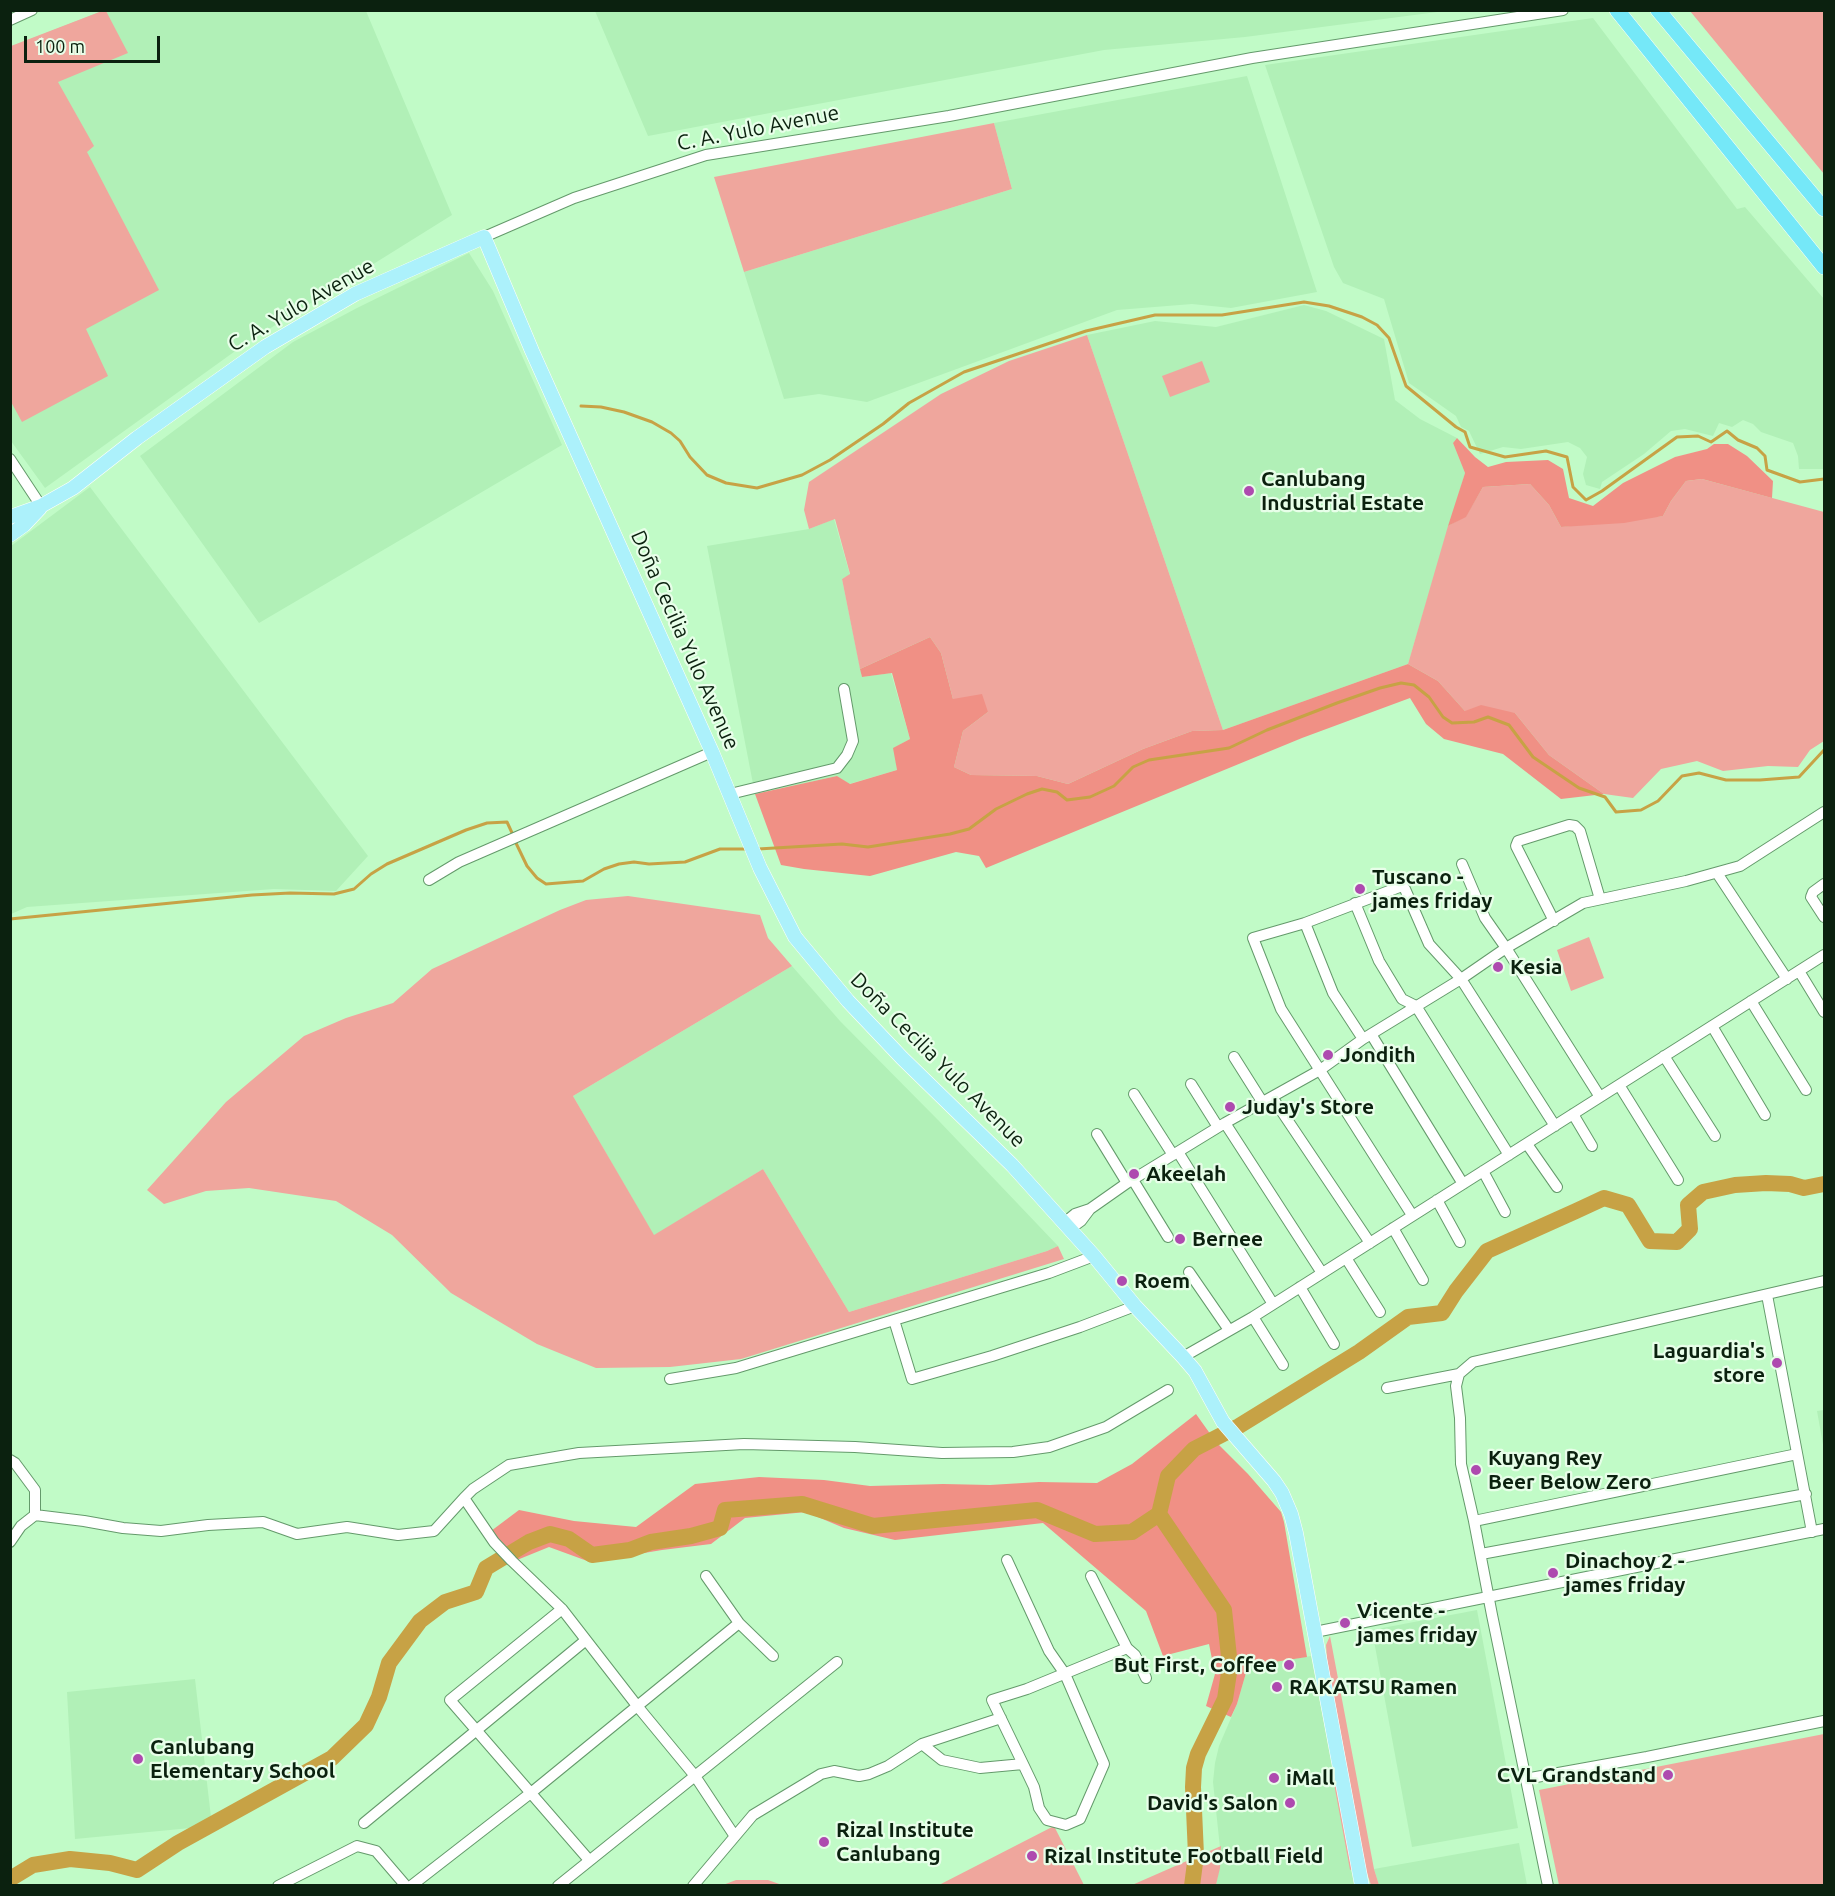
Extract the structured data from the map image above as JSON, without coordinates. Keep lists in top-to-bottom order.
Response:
{
  "streets": {
    "main road": ["C. A. Yulo Avenue", "Doña Cecilia Yulo Avenue"]
  },
  "crossings": [
    ["C. A. Yulo Avenue", "Doña Cecilia Yulo Avenue"]
  ],
  "places": [
    "Canlubang Industrial Estate",
    "Tuscano - james friday",
    "Kesia",
    "Jondith",
    "Juday's Store",
    "Akeelah",
    "Bernee",
    "Roem",
    "Laguardia's store",
    "Kuyang Rey Beer Below Zero",
    "Dinachoy 2 - james friday",
    "Vicente - james friday",
    "But First, Coffee",
    "RAKATSU Ramen",
    "Canlubang Elementary School",
    "CVL Grandstand",
    "iMall",
    "David's Salon",
    "Rizal Institute Canlubang",
    "Rizal Institute Football Field"
  ],
  "scale_bar": "100 m"
}
